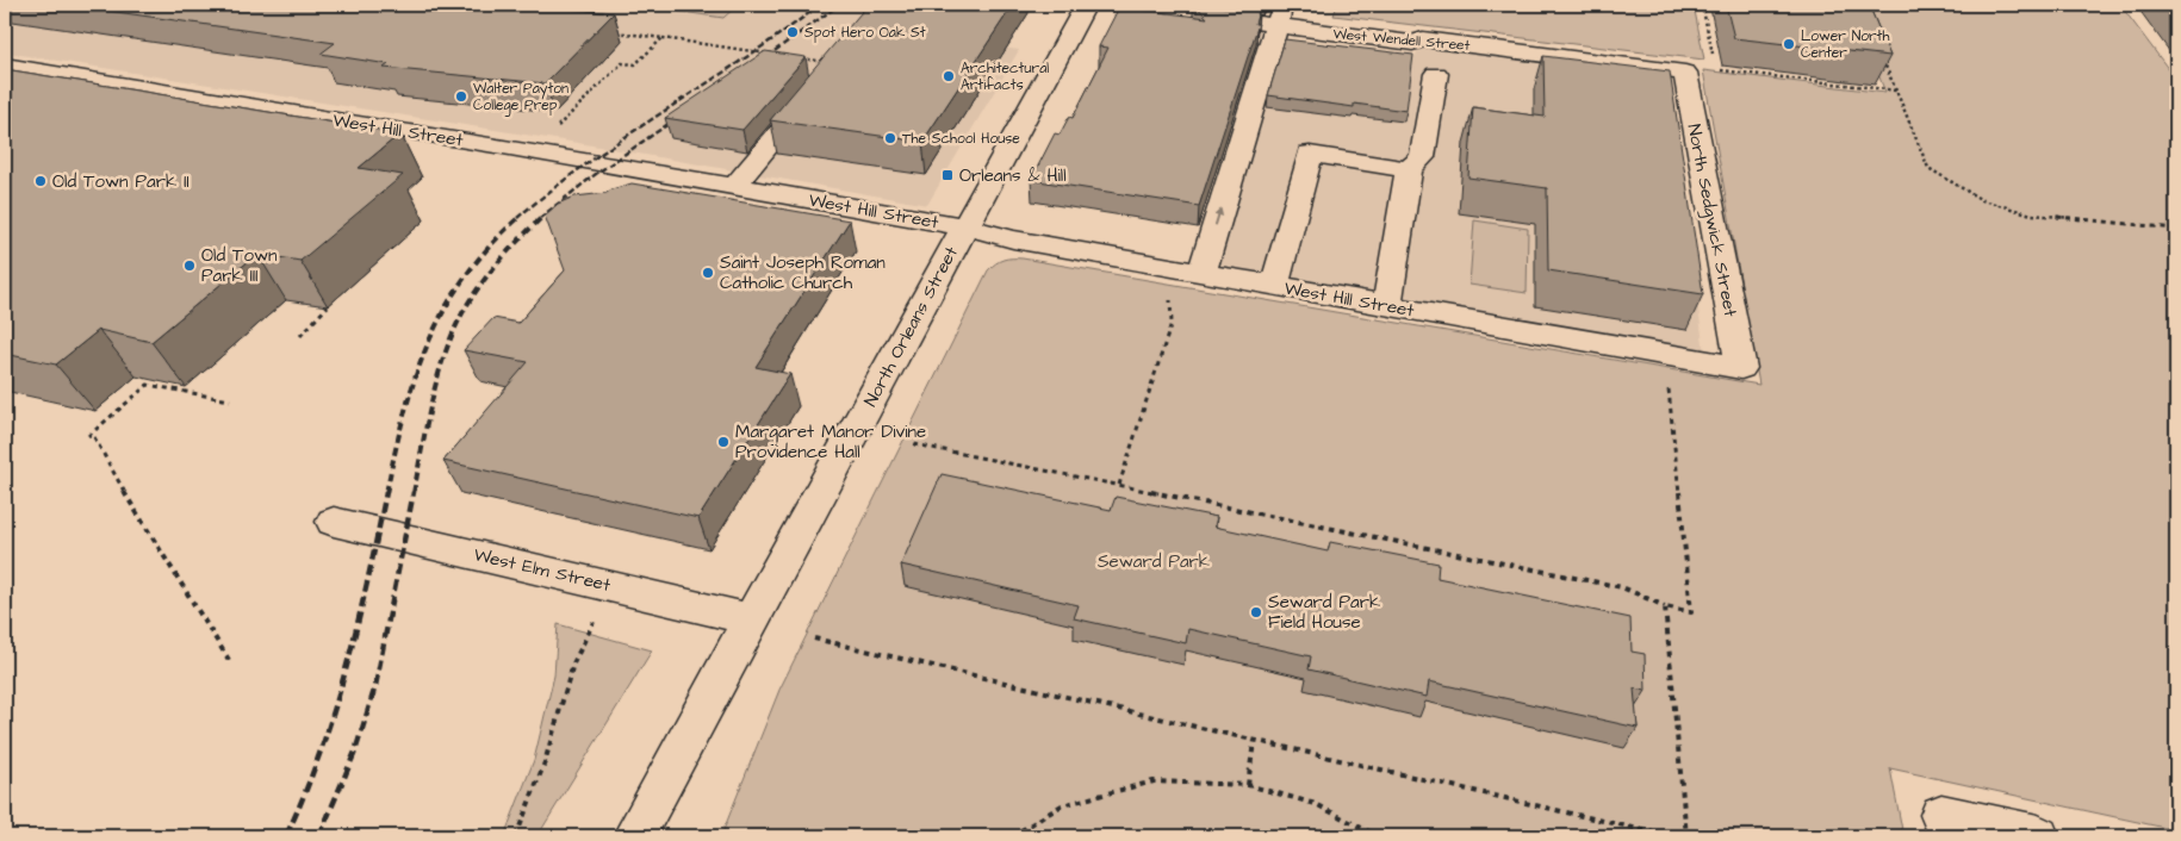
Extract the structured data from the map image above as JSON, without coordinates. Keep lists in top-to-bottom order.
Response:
{
  "streets": {
    "street": [
      "West Wendell Street",
      "West Hill Street",
      "North Sedgwick Street",
      "North Orleans Street",
      "West Elm Street"
    ]
  },
  "crossings": [
    ["West Wendell Street", "North Sedgwick Street"],
    ["West Hill Street", "North Sedgwick Street"],
    ["West Hill Street", "North Orleans Street"],
    ["North Orleans Street", "West Elm Street"]
  ],
  "parks": ["Seward Park"],
  "places": {
    "other": [
      "Spot Hero Oak St",
      "Lower North Center",
      "Architectural Artifacts",
      "Walter Payton College Prep",
      "The School House",
      "Old Town Park II",
      "Old Town Park III",
      "Saint Joseph Roman Catholic Church",
      "Margaret Manor Divine Providence Hall",
      "Seward Park Field House"
    ],
    "transit": ["Orleans & Hill"]
  }
}
